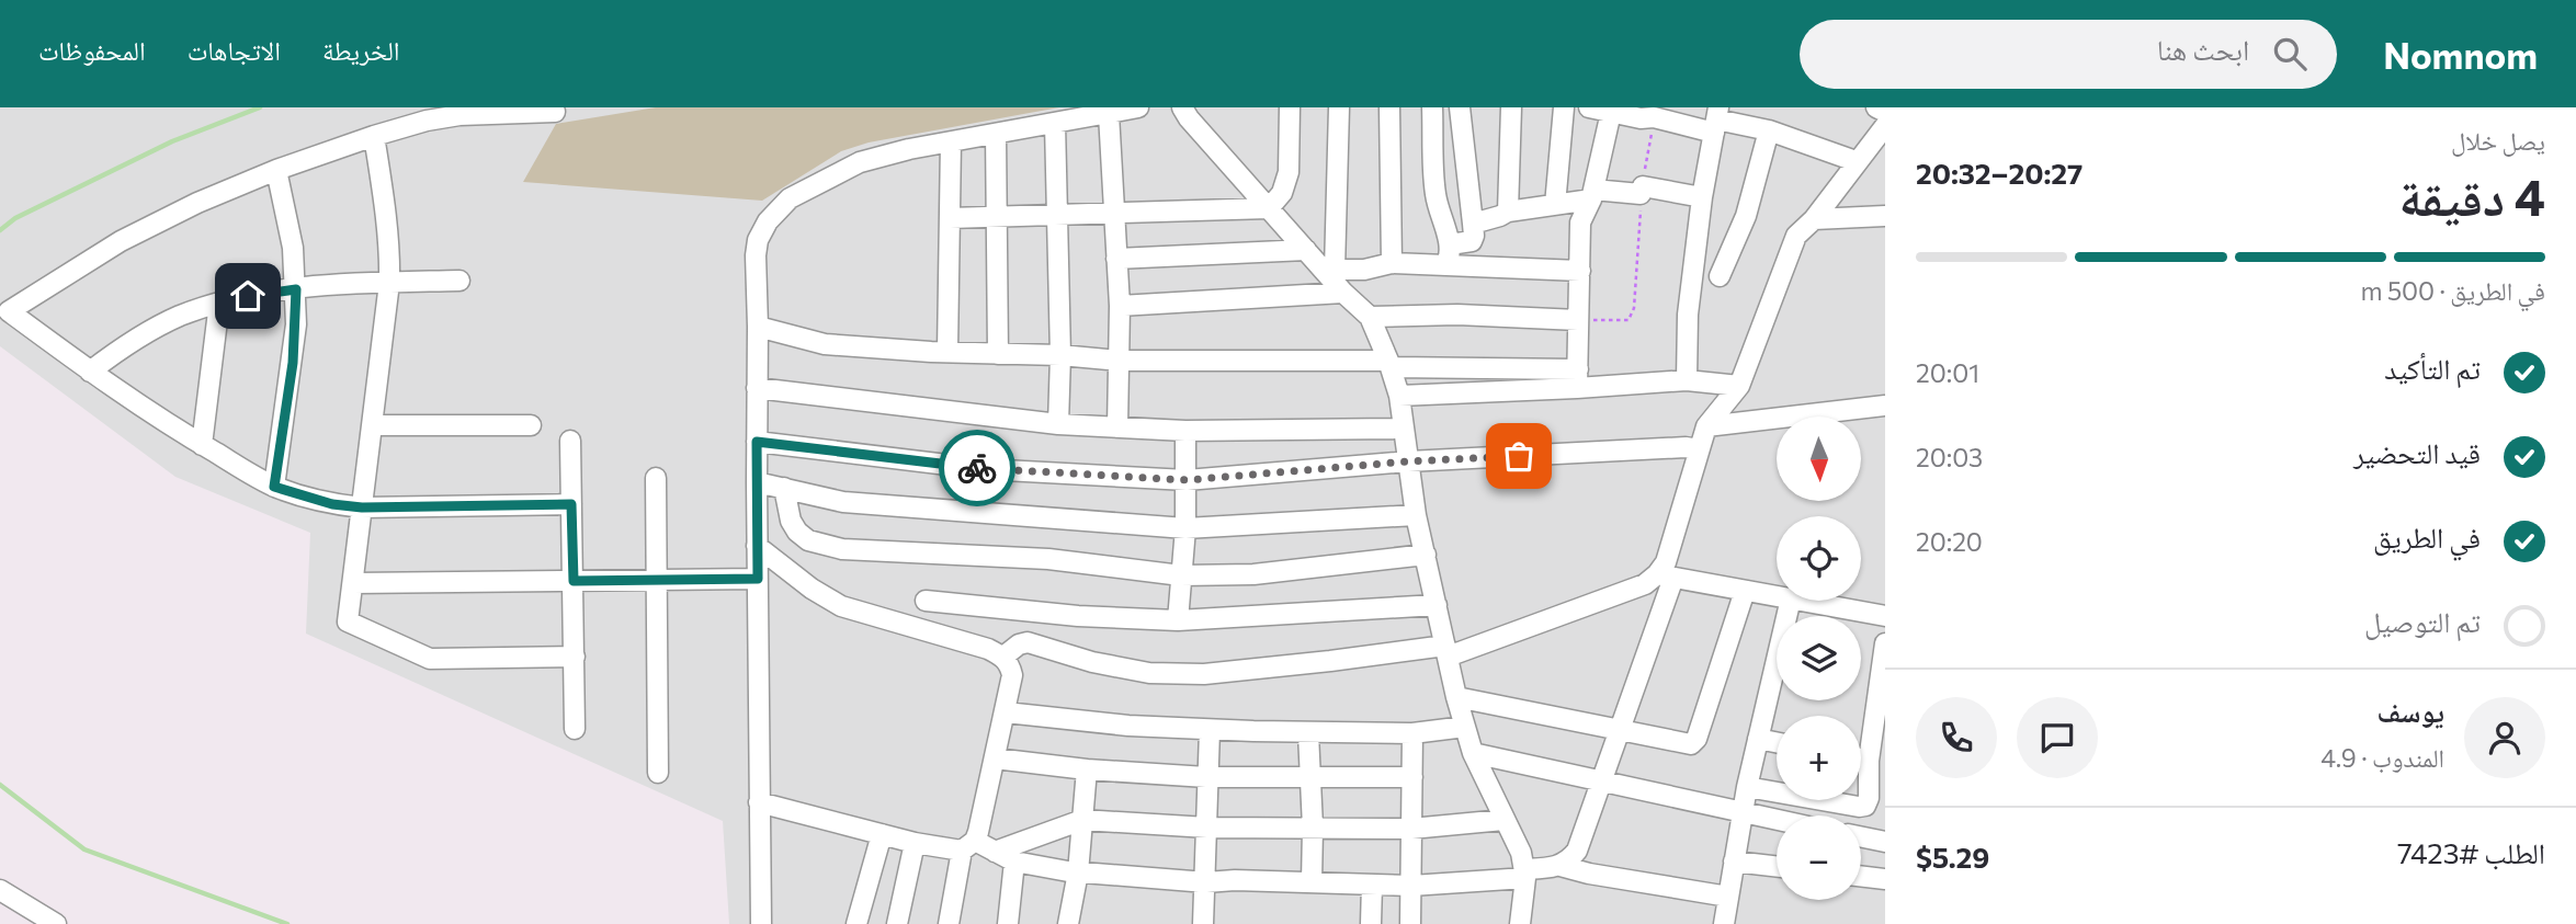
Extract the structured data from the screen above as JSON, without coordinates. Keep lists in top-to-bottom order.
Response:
{
  "north": "bottom",
  "page": {
    "header": "Nomnom",
    "search": "ابحث هنا",
    "nav": ["الخريطة", "الاتجاهات", "المحفوظات"],
    "heading": ["4 دقيقة", "يصل خلال", "20:27–20:32"],
    "panel": [
      "يوسف",
      "المندوب · 4.9",
      "الطلب #7423",
      "$5.29"
    ],
    "bar": "في الطريق · 500 m",
    "list": [
      ["تم التأكيد", "20:01"],
      ["قيد التحضير", "20:03"],
      ["في الطريق", "20:20"],
      "تم التوصيل"
    ],
    "map_buttons": ["+", "−"]
  }
}
